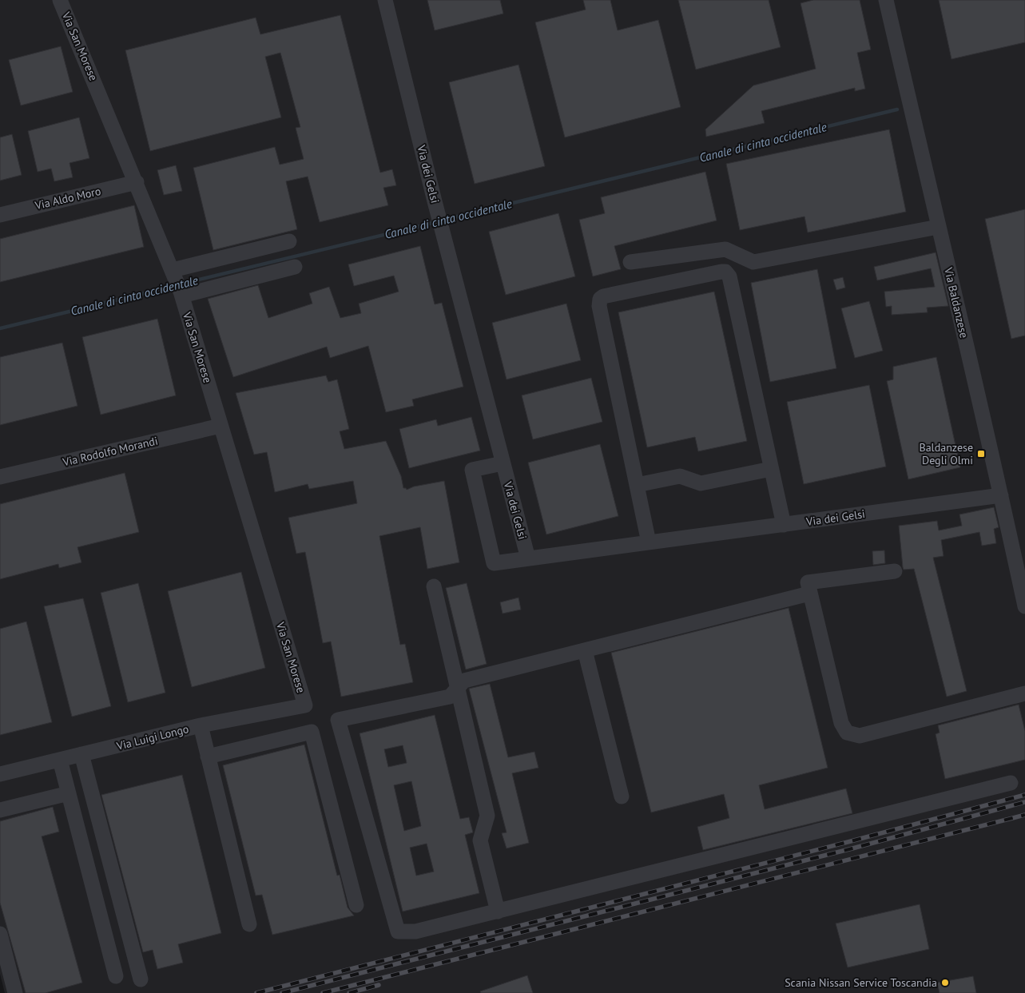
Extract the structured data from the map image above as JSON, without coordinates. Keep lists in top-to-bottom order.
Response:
{
  "streets": {
    "street": [
      "Via San Morese",
      "Via dei Gelsi",
      "Via Aldo Moro",
      "Via Baldanzese",
      "Via Rodolfo Morandi",
      "Via Luigi Longo"
    ]
  },
  "crossings": [
    ["Via San Morese", "Via Aldo Moro"],
    ["Via San Morese", "Via Rodolfo Morandi"],
    ["Via San Morese", "Via Luigi Longo"],
    ["Via dei Gelsi", "Via Baldanzese"]
  ],
  "water": ["Canale di cinta occidentale"],
  "places": {
    "transit": ["Baldanzese Degli Olmi"],
    "other": ["Scania Nissan Service Toscandia"]
  }
}
